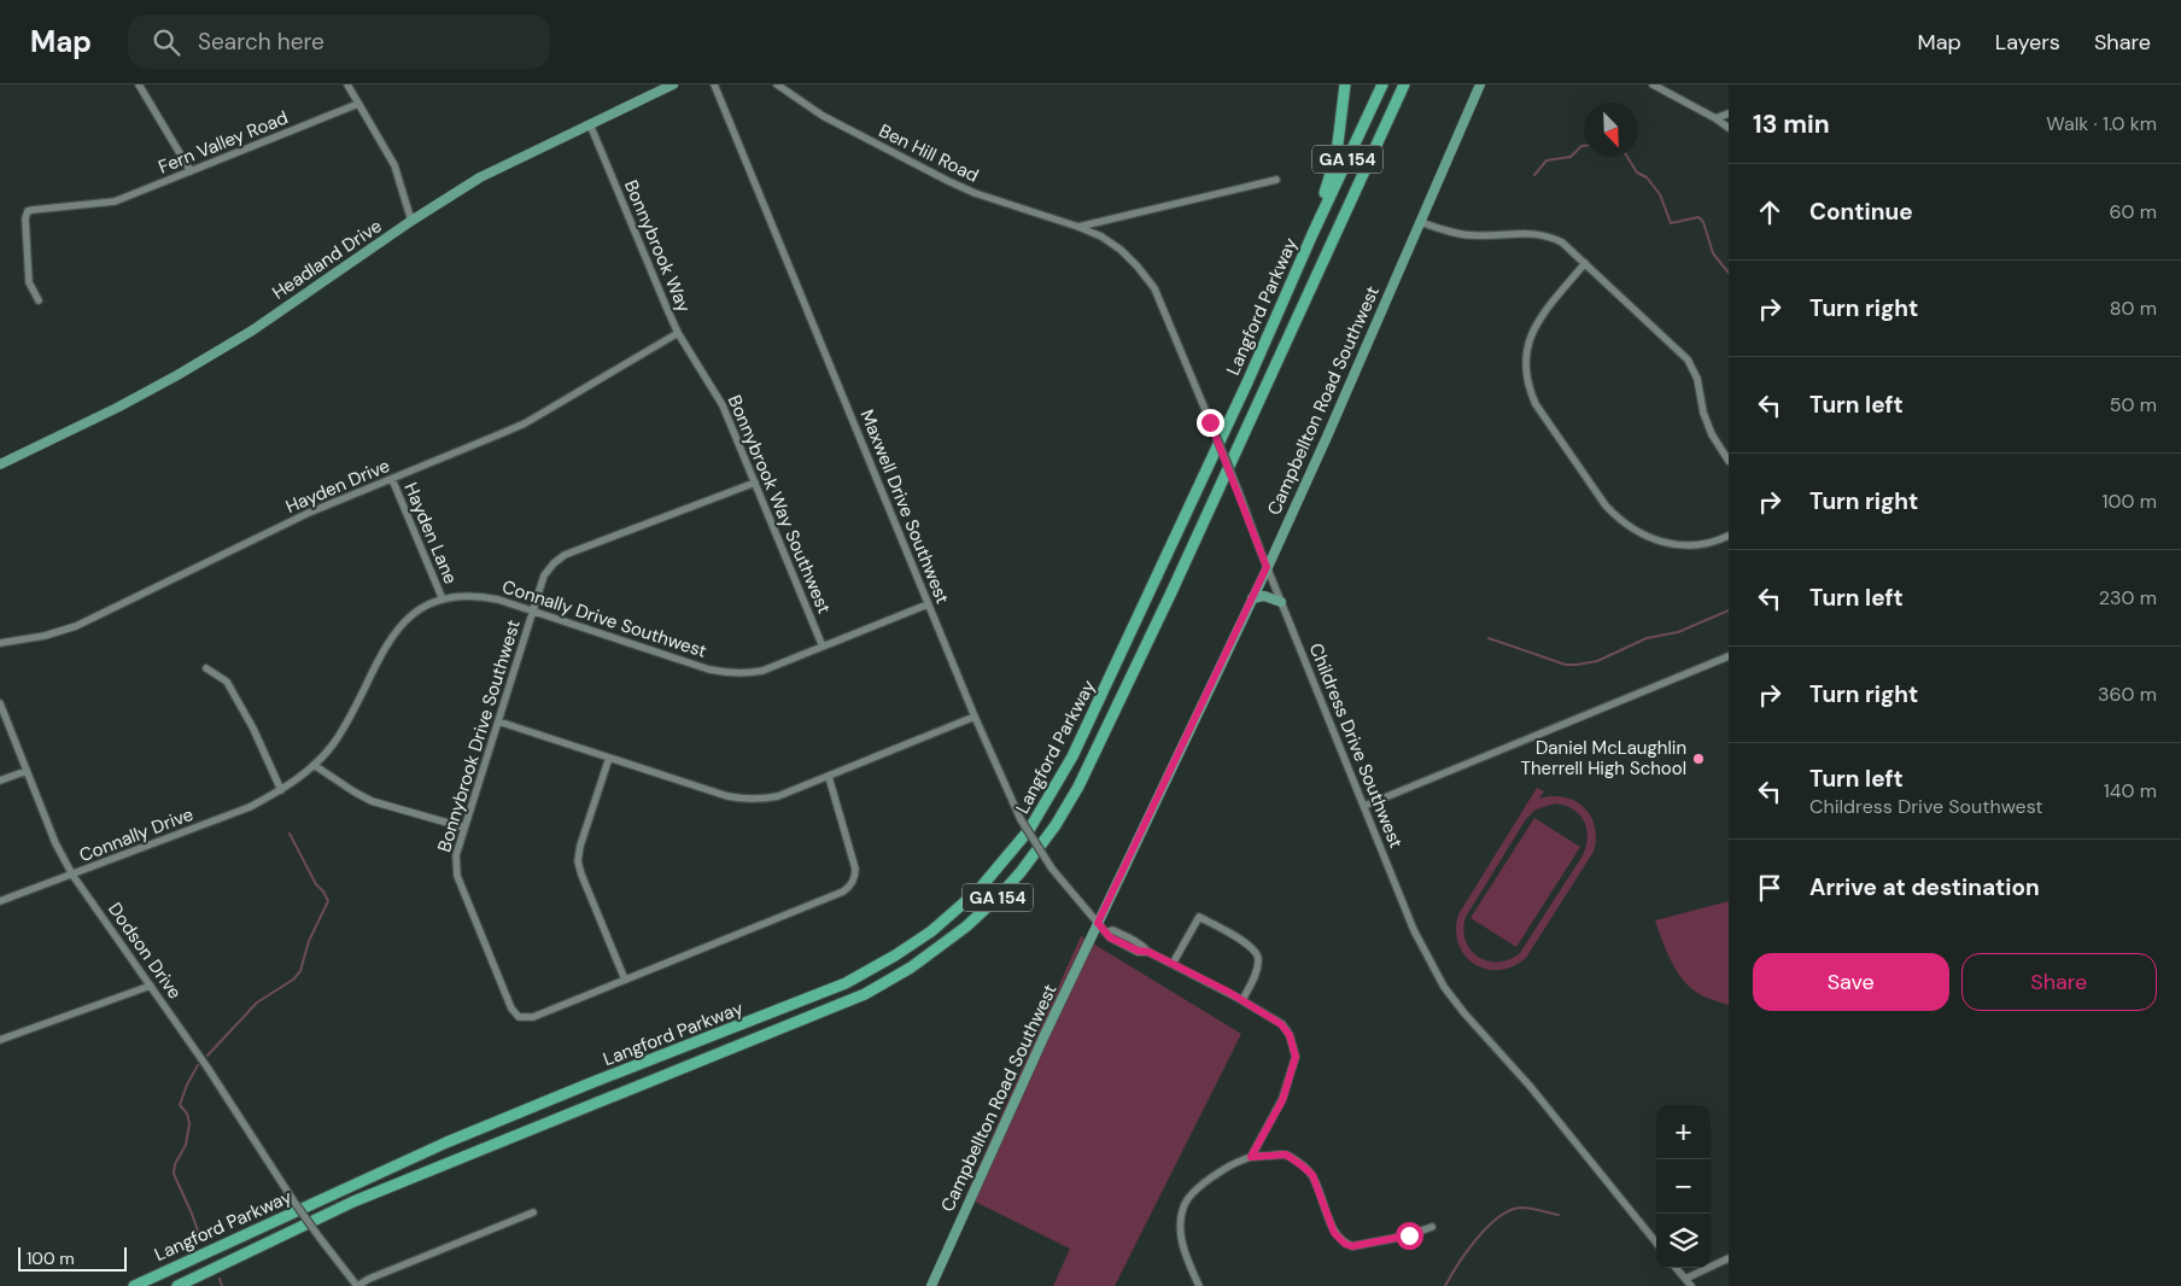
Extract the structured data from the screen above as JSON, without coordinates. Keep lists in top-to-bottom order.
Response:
{
  "streets": {
    "highway": ["GA 154", "Langford Parkway"],
    "main road": ["Headland Drive", "Campbellton Road Southwest"],
    "street": [
      "Fern Valley Road",
      "Ben Hill Road",
      "Bonnybrook Way",
      "Hayden Drive",
      "Bonnybrook Way Southwest",
      "Maxwell Drive Southwest",
      "Hayden Lane",
      "Connally Drive Southwest",
      "Bonnybrook Drive Southwest",
      "Childress Drive Southwest",
      "Connally Drive",
      "Dodson Drive"
    ]
  },
  "crossings": [
    ["Ben Hill Road", "Childress Drive Southwest"],
    ["Bonnybrook Way", "Headland Drive"],
    ["Bonnybrook Way", "Hayden Drive"],
    ["Bonnybrook Way", "Bonnybrook Way Southwest"],
    ["Campbellton Road Southwest", "Maxwell Drive Southwest"],
    ["Campbellton Road Southwest", "Childress Drive Southwest"],
    ["Hayden Drive", "Hayden Lane"],
    ["Bonnybrook Way Southwest", "Connally Drive Southwest"],
    ["Bonnybrook Way Southwest", "Bonnybrook Drive Southwest"],
    ["Maxwell Drive Southwest", "Connally Drive Southwest"],
    ["Hayden Lane", "Connally Drive Southwest"],
    ["Connally Drive Southwest", "Bonnybrook Drive Southwest"],
    ["Connally Drive Southwest", "Connally Drive"],
    ["Connally Drive", "Dodson Drive"]
  ],
  "places": ["Daniel McLaughlin Therrell High School"],
  "scale_bar": "100 m",
  "north": "bottom right",
  "page": {
    "header": "Map",
    "search": "Search here",
    "nav": ["Map", "Layers", "Share"],
    "heading": ["13 min", "Walk · 1.0 km"],
    "list": [
      ["Continue", "60 m"],
      ["Turn right", "80 m"],
      ["Turn left", "50 m"],
      ["Turn right", "100 m"],
      ["Turn left", "230 m"],
      ["Turn right", "360 m"],
      ["Turn left", "Childress Drive Southwest", "140 m"],
      "Arrive at destination"
    ],
    "buttons": ["Save", "Share"],
    "map_buttons": ["+", "−"],
    "scale": "100 m"
  }
}
